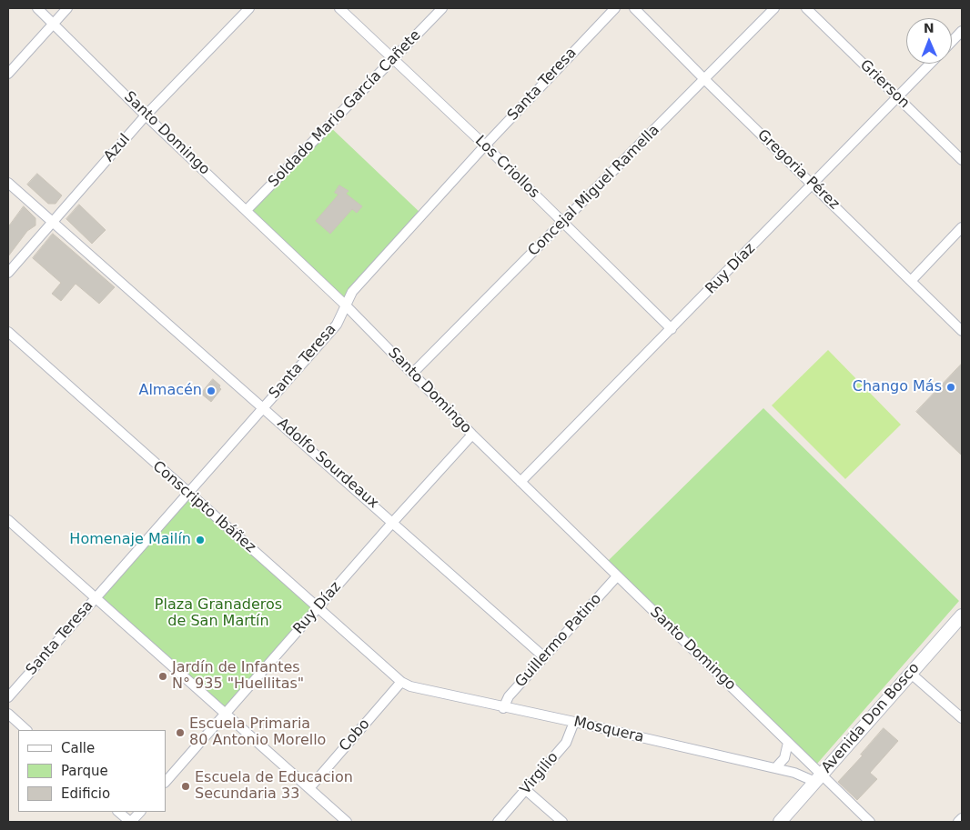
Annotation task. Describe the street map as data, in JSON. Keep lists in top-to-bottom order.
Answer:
{
  "streets": {
    "main road": ["Avenida Don Bosco"],
    "street": [
      "Santa Teresa",
      "Grierson",
      "Soldado Mario García Cañete",
      "Santo Domingo",
      "Azul",
      "Los Criollos",
      "Gregoria Pérez",
      "Concejal Miguel Ramella",
      "Ruy Díaz",
      "Adolfo Sourdeaux",
      "Conscripto Ibáñez",
      "Guillermo Patino",
      "Mosquera",
      "Cobo",
      "Virgilio"
    ]
  },
  "crossings": [
    ["Santa Teresa", "Santo Domingo"],
    ["Santa Teresa", "Los Criollos"],
    ["Santa Teresa", "Adolfo Sourdeaux"],
    ["Santa Teresa", "Conscripto Ibáñez"],
    ["Grierson", "Ruy Díaz"],
    ["Soldado Mario García Cañete", "Santo Domingo"],
    ["Soldado Mario García Cañete", "Los Criollos"],
    ["Santo Domingo", "Azul"],
    ["Santo Domingo", "Concejal Miguel Ramella"],
    ["Santo Domingo", "Ruy Díaz"],
    ["Santo Domingo", "Guillermo Patino"],
    ["Santo Domingo", "Avenida Don Bosco"],
    ["Santo Domingo", "Mosquera"],
    ["Azul", "Adolfo Sourdeaux"],
    ["Los Criollos", "Concejal Miguel Ramella"],
    ["Los Criollos", "Ruy Díaz"],
    ["Gregoria Pérez", "Concejal Miguel Ramella"],
    ["Gregoria Pérez", "Ruy Díaz"],
    ["Ruy Díaz", "Adolfo Sourdeaux"],
    ["Ruy Díaz", "Conscripto Ibáñez"],
    ["Adolfo Sourdeaux", "Guillermo Patino"],
    ["Conscripto Ibáñez", "Mosquera"],
    ["Conscripto Ibáñez", "Cobo"],
    ["Guillermo Patino", "Mosquera"],
    ["Avenida Don Bosco", "Mosquera"],
    ["Mosquera", "Cobo"],
    ["Mosquera", "Virgilio"]
  ],
  "parks": ["Plaza Granaderos de San Martín"],
  "places": [
    "Chango Más",
    "Almacén",
    "Homenaje Mailín",
    "Jardín de Infantes N° 935 \"Huellitas\"",
    "Escuela Primaria 80 Antonio Morello",
    "Escuela de Educacion Secundaria 33"
  ],
  "legend": ["Calle", "Parque", "Edificio"],
  "north": "top"
}
